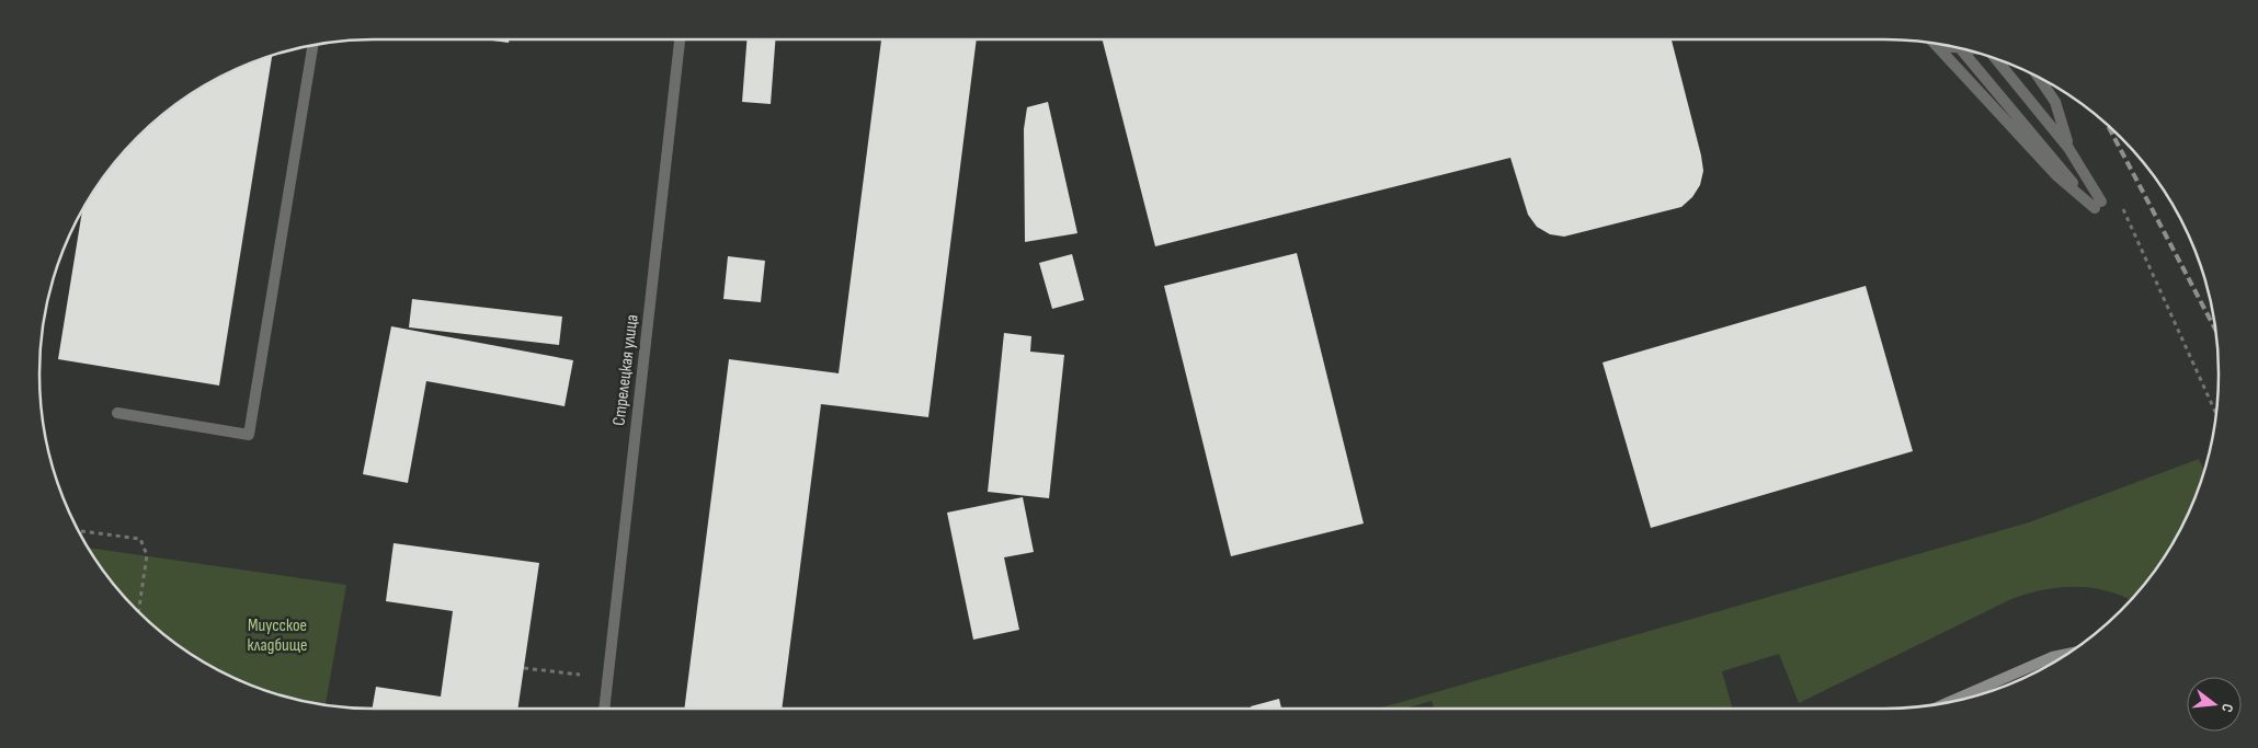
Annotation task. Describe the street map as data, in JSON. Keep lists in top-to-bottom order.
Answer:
{
  "streets": {
    "street": ["Стрелецкая улица"]
  },
  "parks": ["Миусское кладбище"],
  "north": "right"
}
